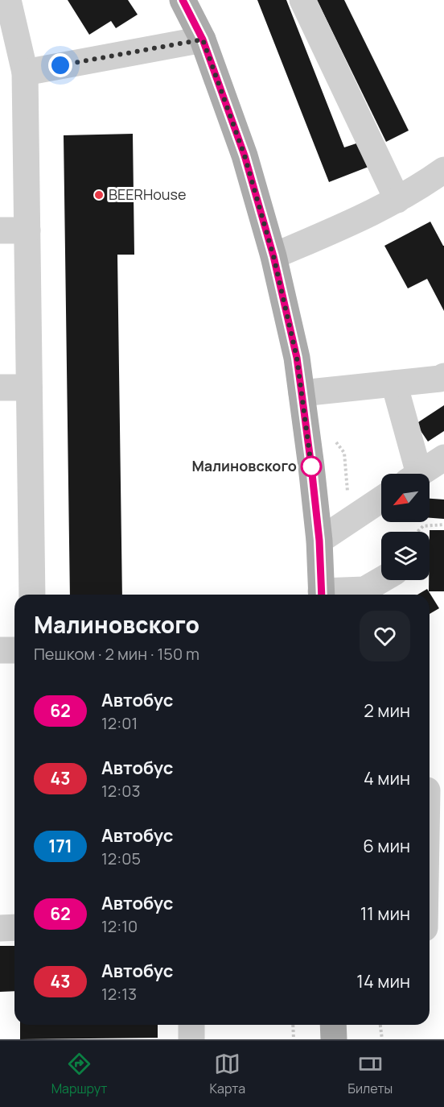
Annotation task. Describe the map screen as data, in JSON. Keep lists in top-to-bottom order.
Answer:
{
  "places": ["BEERHouse", "Малиновского"],
  "lines": ["bus line 62"],
  "north": "bottom left",
  "page": {
    "heading": ["Малиновского", "Пешком · 2 мин · 150 m"],
    "list": [
      {
        "mark": "62",
        "name": "Автобус",
        "note": "12:01",
        "value": "2 мин"
      },
      {
        "mark": "43",
        "name": "Автобус",
        "note": "12:03",
        "value": "4 мин"
      },
      {
        "mark": "171",
        "name": "Автобус",
        "note": "12:05",
        "value": "6 мин"
      },
      {
        "mark": "62",
        "name": "Автобус",
        "note": "12:10",
        "value": "11 мин"
      },
      {
        "mark": "43",
        "name": "Автобус",
        "note": "12:13",
        "value": "14 мин"
      }
    ],
    "tabs": ["Маршрут", "Карта", "Билеты"]
  }
}
